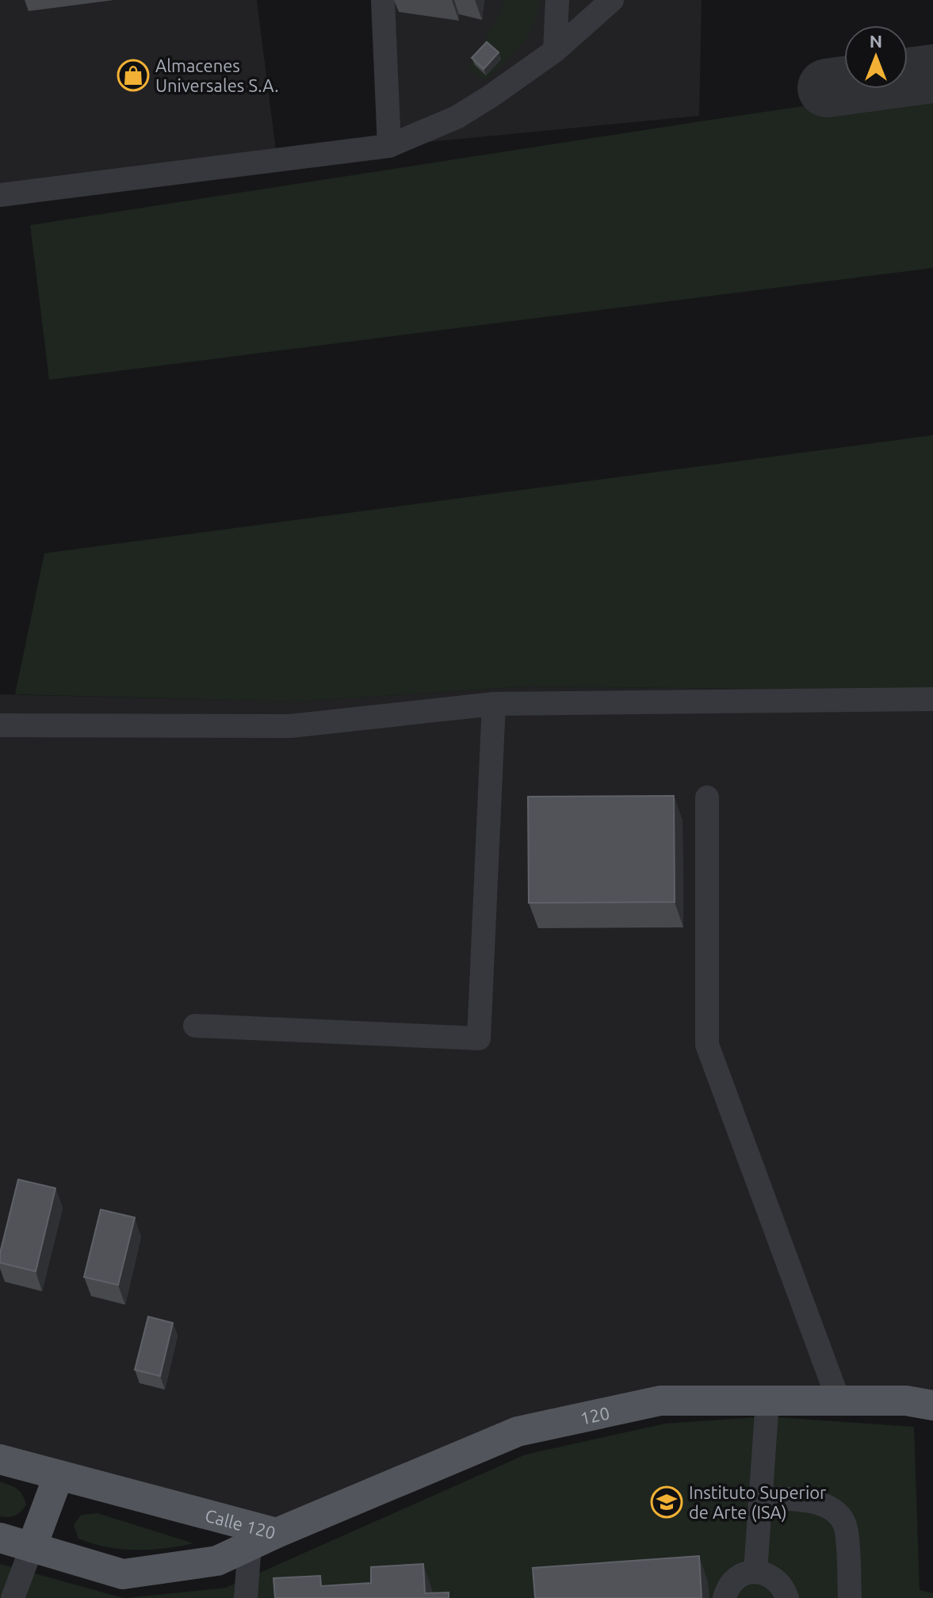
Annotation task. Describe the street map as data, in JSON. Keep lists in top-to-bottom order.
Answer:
{
  "streets": {
    "main road": ["120", "Calle 120"]
  },
  "crossings": [
    ["120", "Calle 120"]
  ],
  "places": {
    "shop": ["Almacenes Universales S.A."],
    "school or university": ["Instituto Superior de Arte (ISA)"]
  },
  "north": "top"
}
